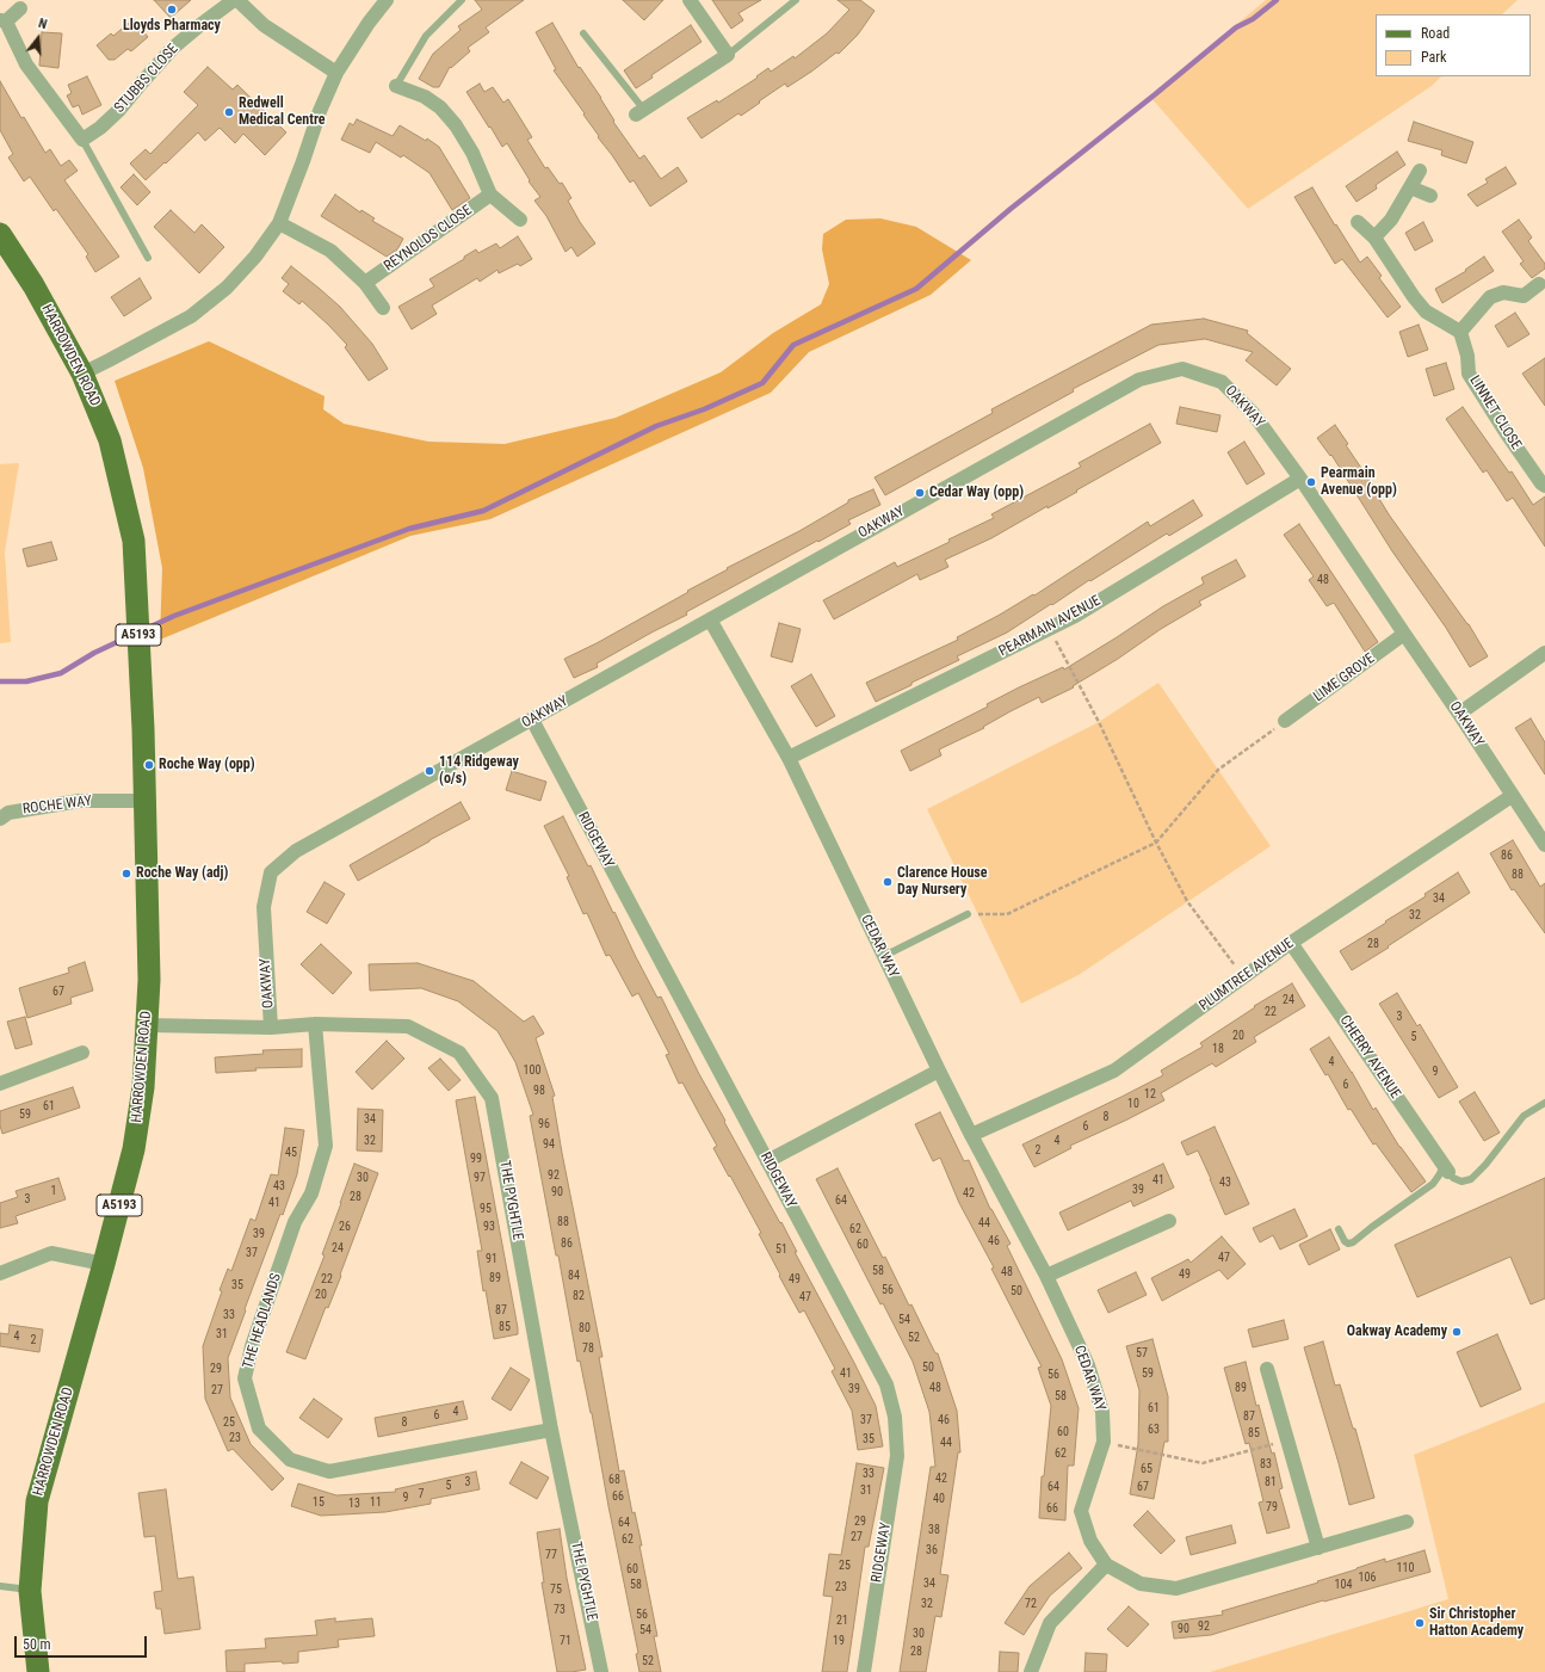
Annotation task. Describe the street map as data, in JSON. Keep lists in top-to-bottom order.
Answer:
{
  "streets": {
    "main road": ["HARROWDEN ROAD", "A5193"],
    "street": [
      "STUBBS CLOSE",
      "REYNOLDS CLOSE",
      "OAKWAY",
      "LINNET CLOSE",
      "PEARMAIN AVENUE",
      "LIME GROVE",
      "ROCHE WAY",
      "RIDGEWAY",
      "CEDAR WAY",
      "PLUMTREE AVENUE",
      "CHERRY AVENUE",
      "THE PYGHTLE",
      "THE HEADLANDS"
    ]
  },
  "crossings": [
    ["HARROWDEN ROAD", "ROCHE WAY"],
    ["HARROWDEN ROAD", "THE PYGHTLE"],
    ["OAKWAY", "PEARMAIN AVENUE"],
    ["OAKWAY", "LIME GROVE"],
    ["OAKWAY", "RIDGEWAY"],
    ["OAKWAY", "CEDAR WAY"],
    ["OAKWAY", "PLUMTREE AVENUE"],
    ["OAKWAY", "THE PYGHTLE"],
    ["PEARMAIN AVENUE", "CEDAR WAY"],
    ["CEDAR WAY", "PLUMTREE AVENUE"],
    ["PLUMTREE AVENUE", "CHERRY AVENUE"],
    ["THE PYGHTLE", "THE HEADLANDS"]
  ],
  "places": [
    "Lloyds Pharmacy",
    "Redwell Medical Centre",
    "Pearmain Avenue (opp)",
    "Cedar Way (opp)",
    "Roche Way (opp)",
    "114 Ridgeway (o/s)",
    "Roche Way (adj)",
    "Clarence House Day Nursery",
    "Oakway Academy",
    "Sir Christopher Hatton Academy"
  ],
  "house_numbers": [
    "48",
    "86",
    "88",
    "34",
    "32",
    "28",
    "67",
    "24",
    "22",
    "3",
    "20",
    "5",
    "18",
    "4",
    "100",
    "9",
    "6",
    "98",
    "12",
    "10",
    "61",
    "59",
    "8",
    "34",
    "96",
    "6",
    "32",
    "4",
    "94",
    "2",
    "45",
    "99",
    "92",
    "30",
    "97",
    "41",
    "43",
    "43",
    "39",
    "1",
    "90",
    "42",
    "28",
    "3",
    "64",
    "41",
    "95",
    "88",
    "44",
    "26",
    "93",
    "62",
    "39",
    "46",
    "86",
    "60",
    "24",
    "51",
    "37",
    "47",
    "91",
    "58",
    "48",
    "49",
    "84",
    "89",
    "22",
    "49",
    "35",
    "56",
    "50",
    "20",
    "82",
    "47",
    "87",
    "33",
    "54",
    "85",
    "80",
    "31",
    "4",
    "52",
    "2",
    "78",
    "57",
    "50",
    "29",
    "41",
    "59",
    "56",
    "48",
    "89",
    "39",
    "27",
    "58",
    "61",
    "4",
    "6",
    "87",
    "37",
    "46",
    "25",
    "8",
    "63",
    "60",
    "85",
    "23",
    "35",
    "44",
    "62",
    "83",
    "65",
    "33",
    "42",
    "68",
    "3",
    "81",
    "5",
    "64",
    "67",
    "31",
    "7",
    "66",
    "9",
    "40",
    "15",
    "11",
    "13",
    "79",
    "66",
    "29",
    "64",
    "38",
    "27",
    "62",
    "36",
    "77",
    "25",
    "110",
    "60",
    "106",
    "34",
    "58",
    "104",
    "23",
    "75",
    "32",
    "72",
    "73",
    "56",
    "21",
    "92",
    "90",
    "54",
    "30",
    "71",
    "19",
    "28",
    "52"
  ],
  "legend": ["Road", "Park"],
  "scale_bar": "50 m",
  "north": "top"
}
